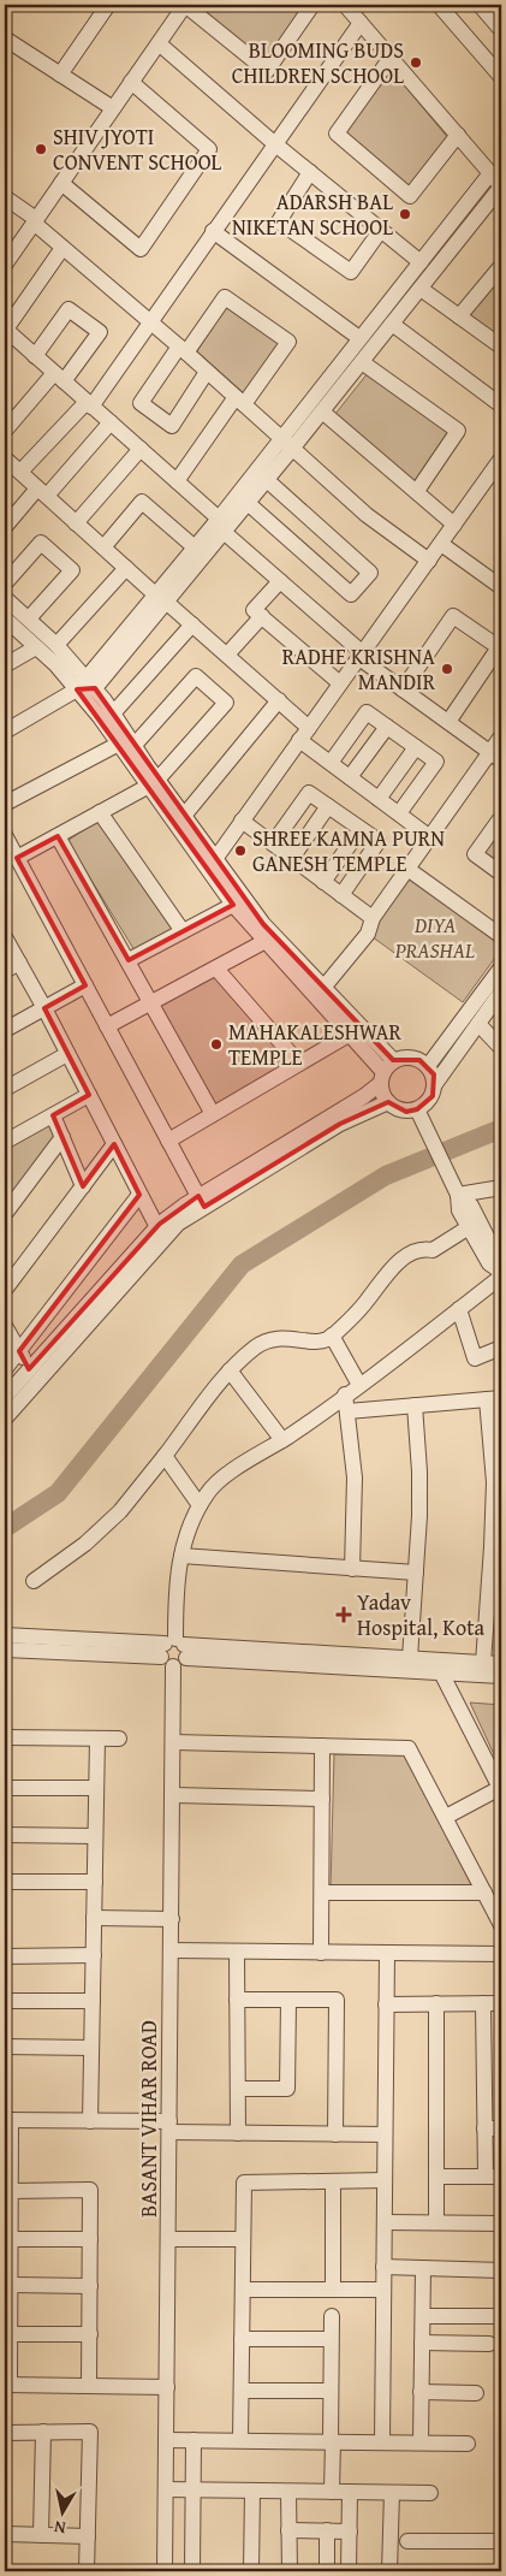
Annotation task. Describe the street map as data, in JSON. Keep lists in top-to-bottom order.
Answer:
{
  "streets": {
    "street": ["BASANT VIHAR ROAD"]
  },
  "parks": ["DIYA PRASHAL"],
  "places": {
    "other": [
      "BLOOMING BUDS CHILDREN SCHOOL",
      "SHIV JYOTI CONVENT SCHOOL",
      "ADARSH BAL NIKETAN SCHOOL",
      "RADHE KRISHNA MANDIR",
      "SHREE KAMNA PURN GANESH TEMPLE",
      "MAHAKALESHWAR TEMPLE"
    ],
    "health": ["Yadav Hospital, Kota"]
  },
  "north": "bottom"
}
